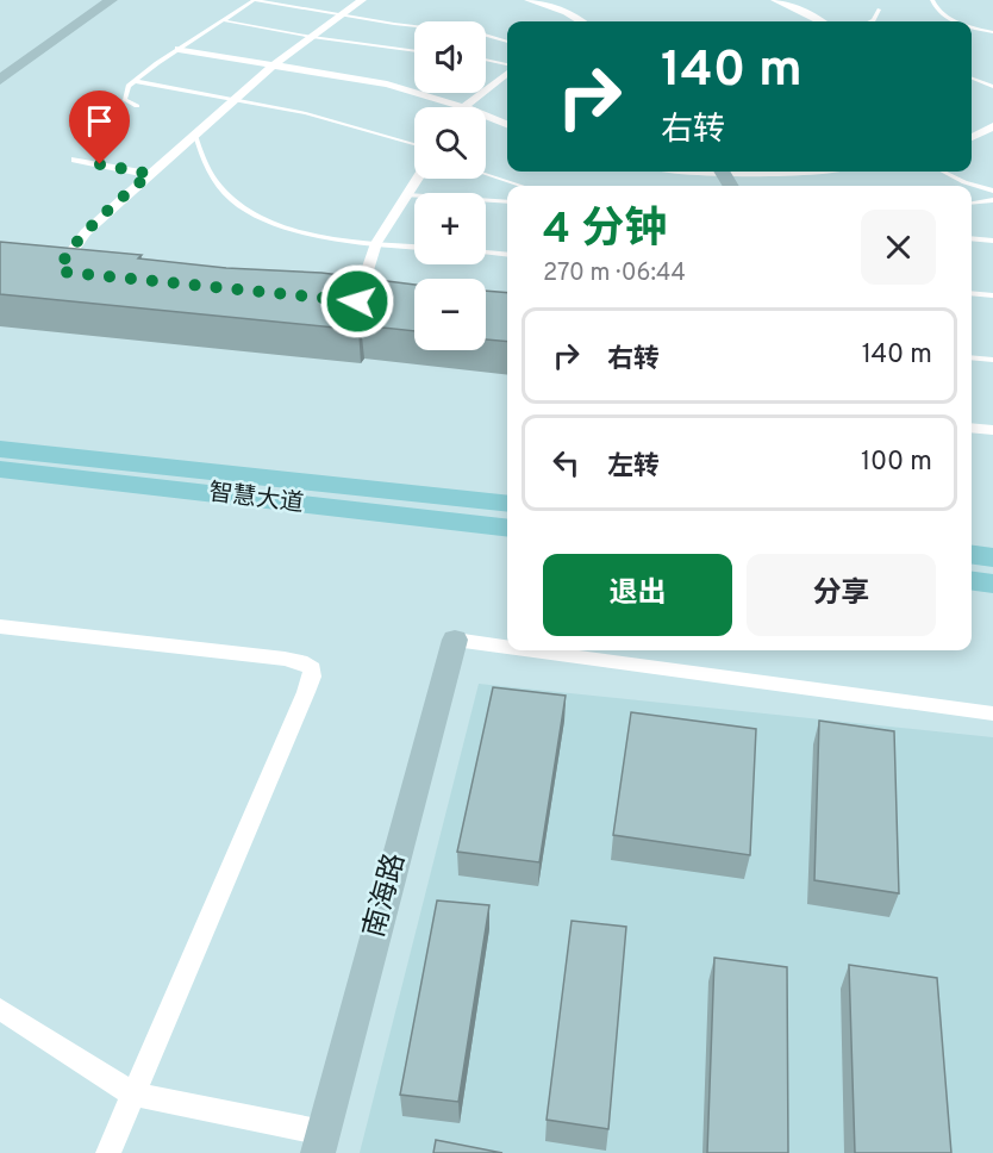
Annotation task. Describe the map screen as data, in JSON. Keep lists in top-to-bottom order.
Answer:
{
  "streets": {
    "main road": ["智慧大道"],
    "street": ["南海路"]
  },
  "page": {
    "map_buttons": ["+", "−"],
    "turn": ["140 m", "右转"],
    "heading": ["4 分钟", "270 m · 06:44"],
    "list": [
      {
        "name": "右转",
        "value": "140 m"
      },
      {
        "name": "左转",
        "value": "100 m"
      }
    ],
    "buttons": ["退出", "分享"]
  }
}
